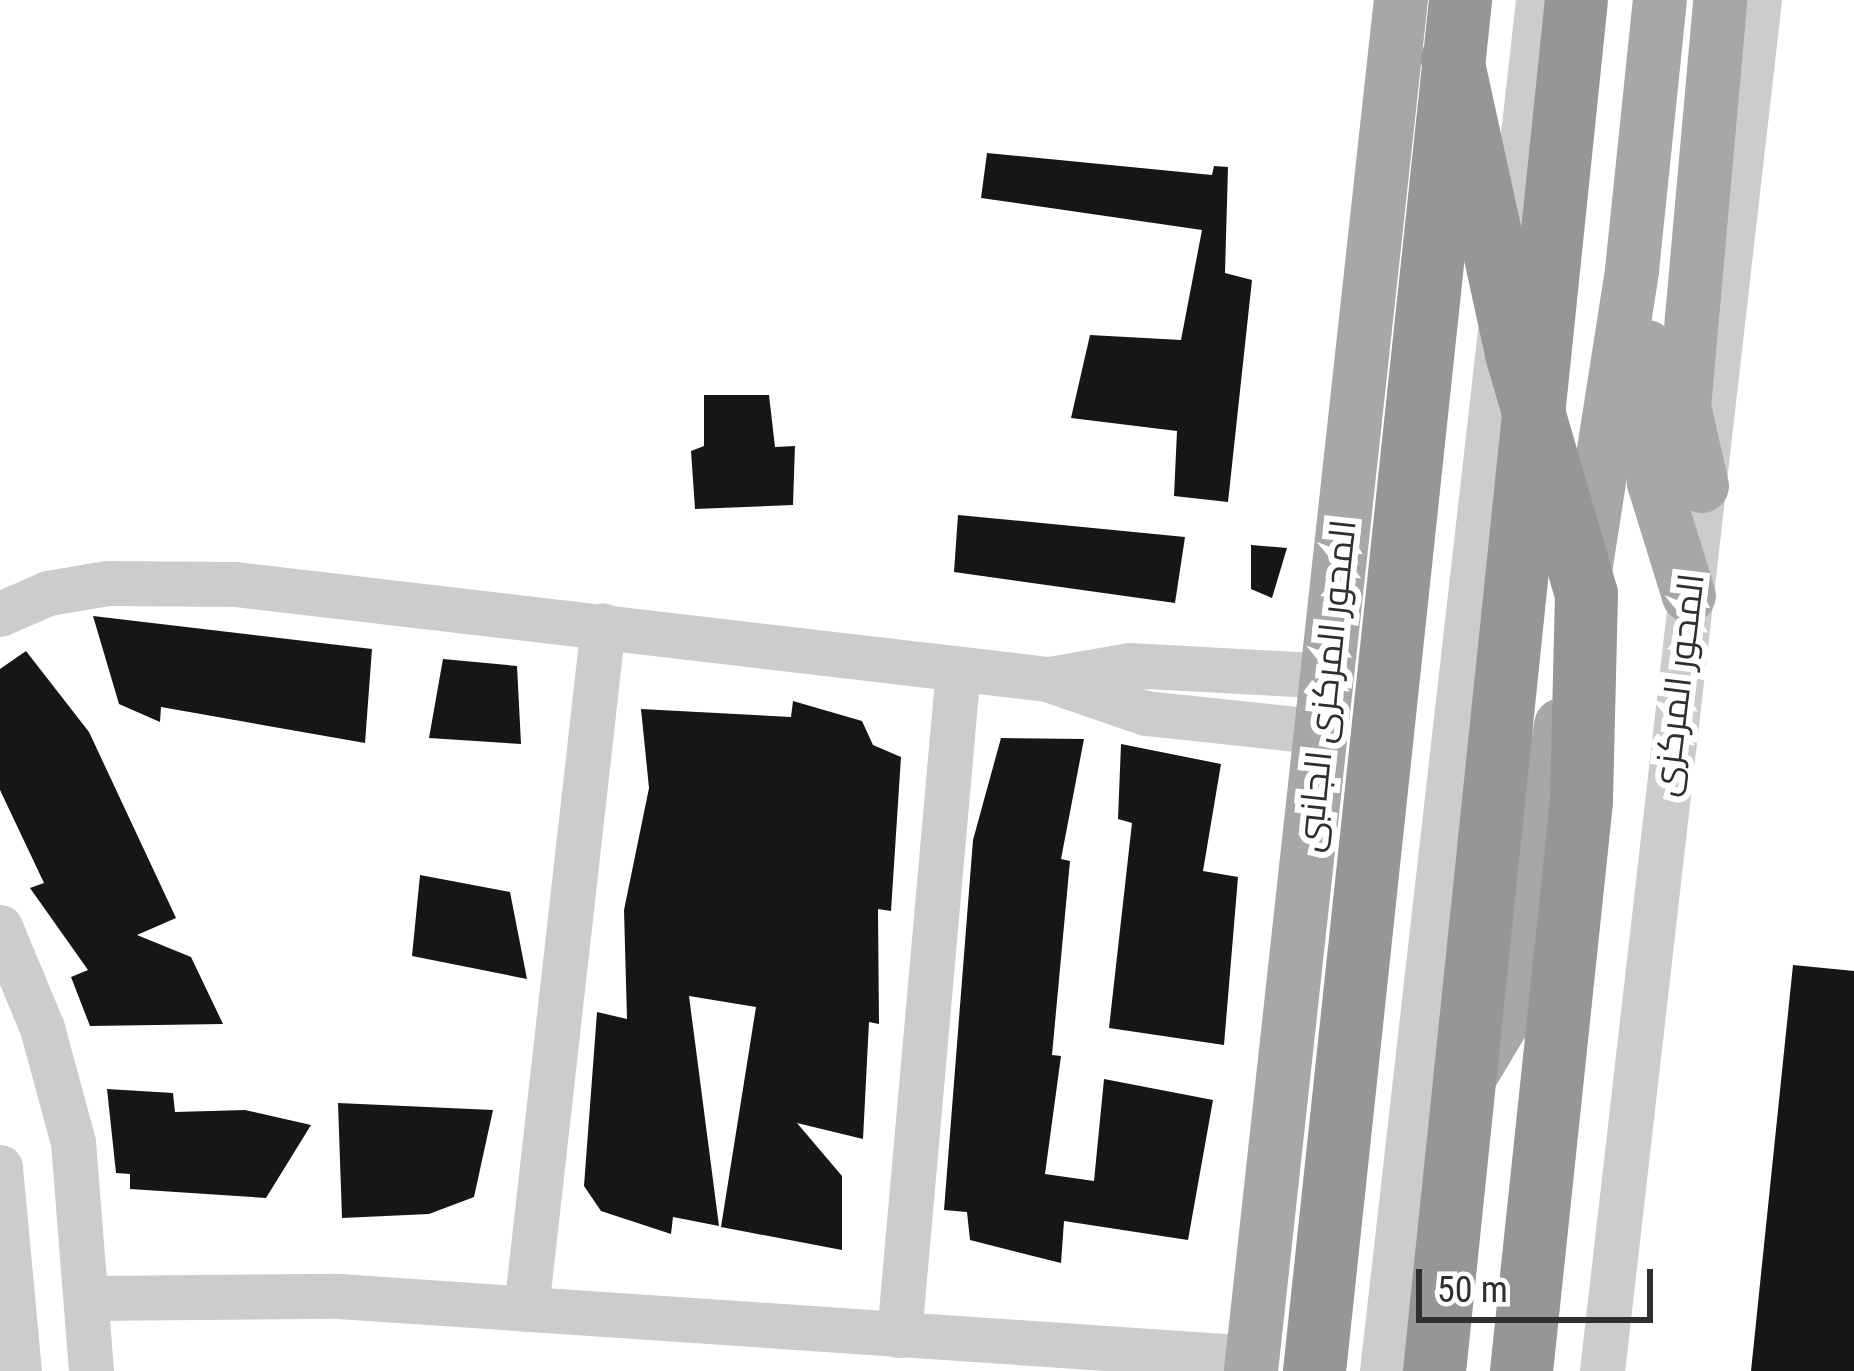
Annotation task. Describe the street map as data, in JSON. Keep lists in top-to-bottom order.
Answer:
{
  "streets": {
    "main road": ["المحور المركزى الجانبى"],
    "street": ["المحور المركزى"]
  },
  "scale_bar": "50 m"
}
